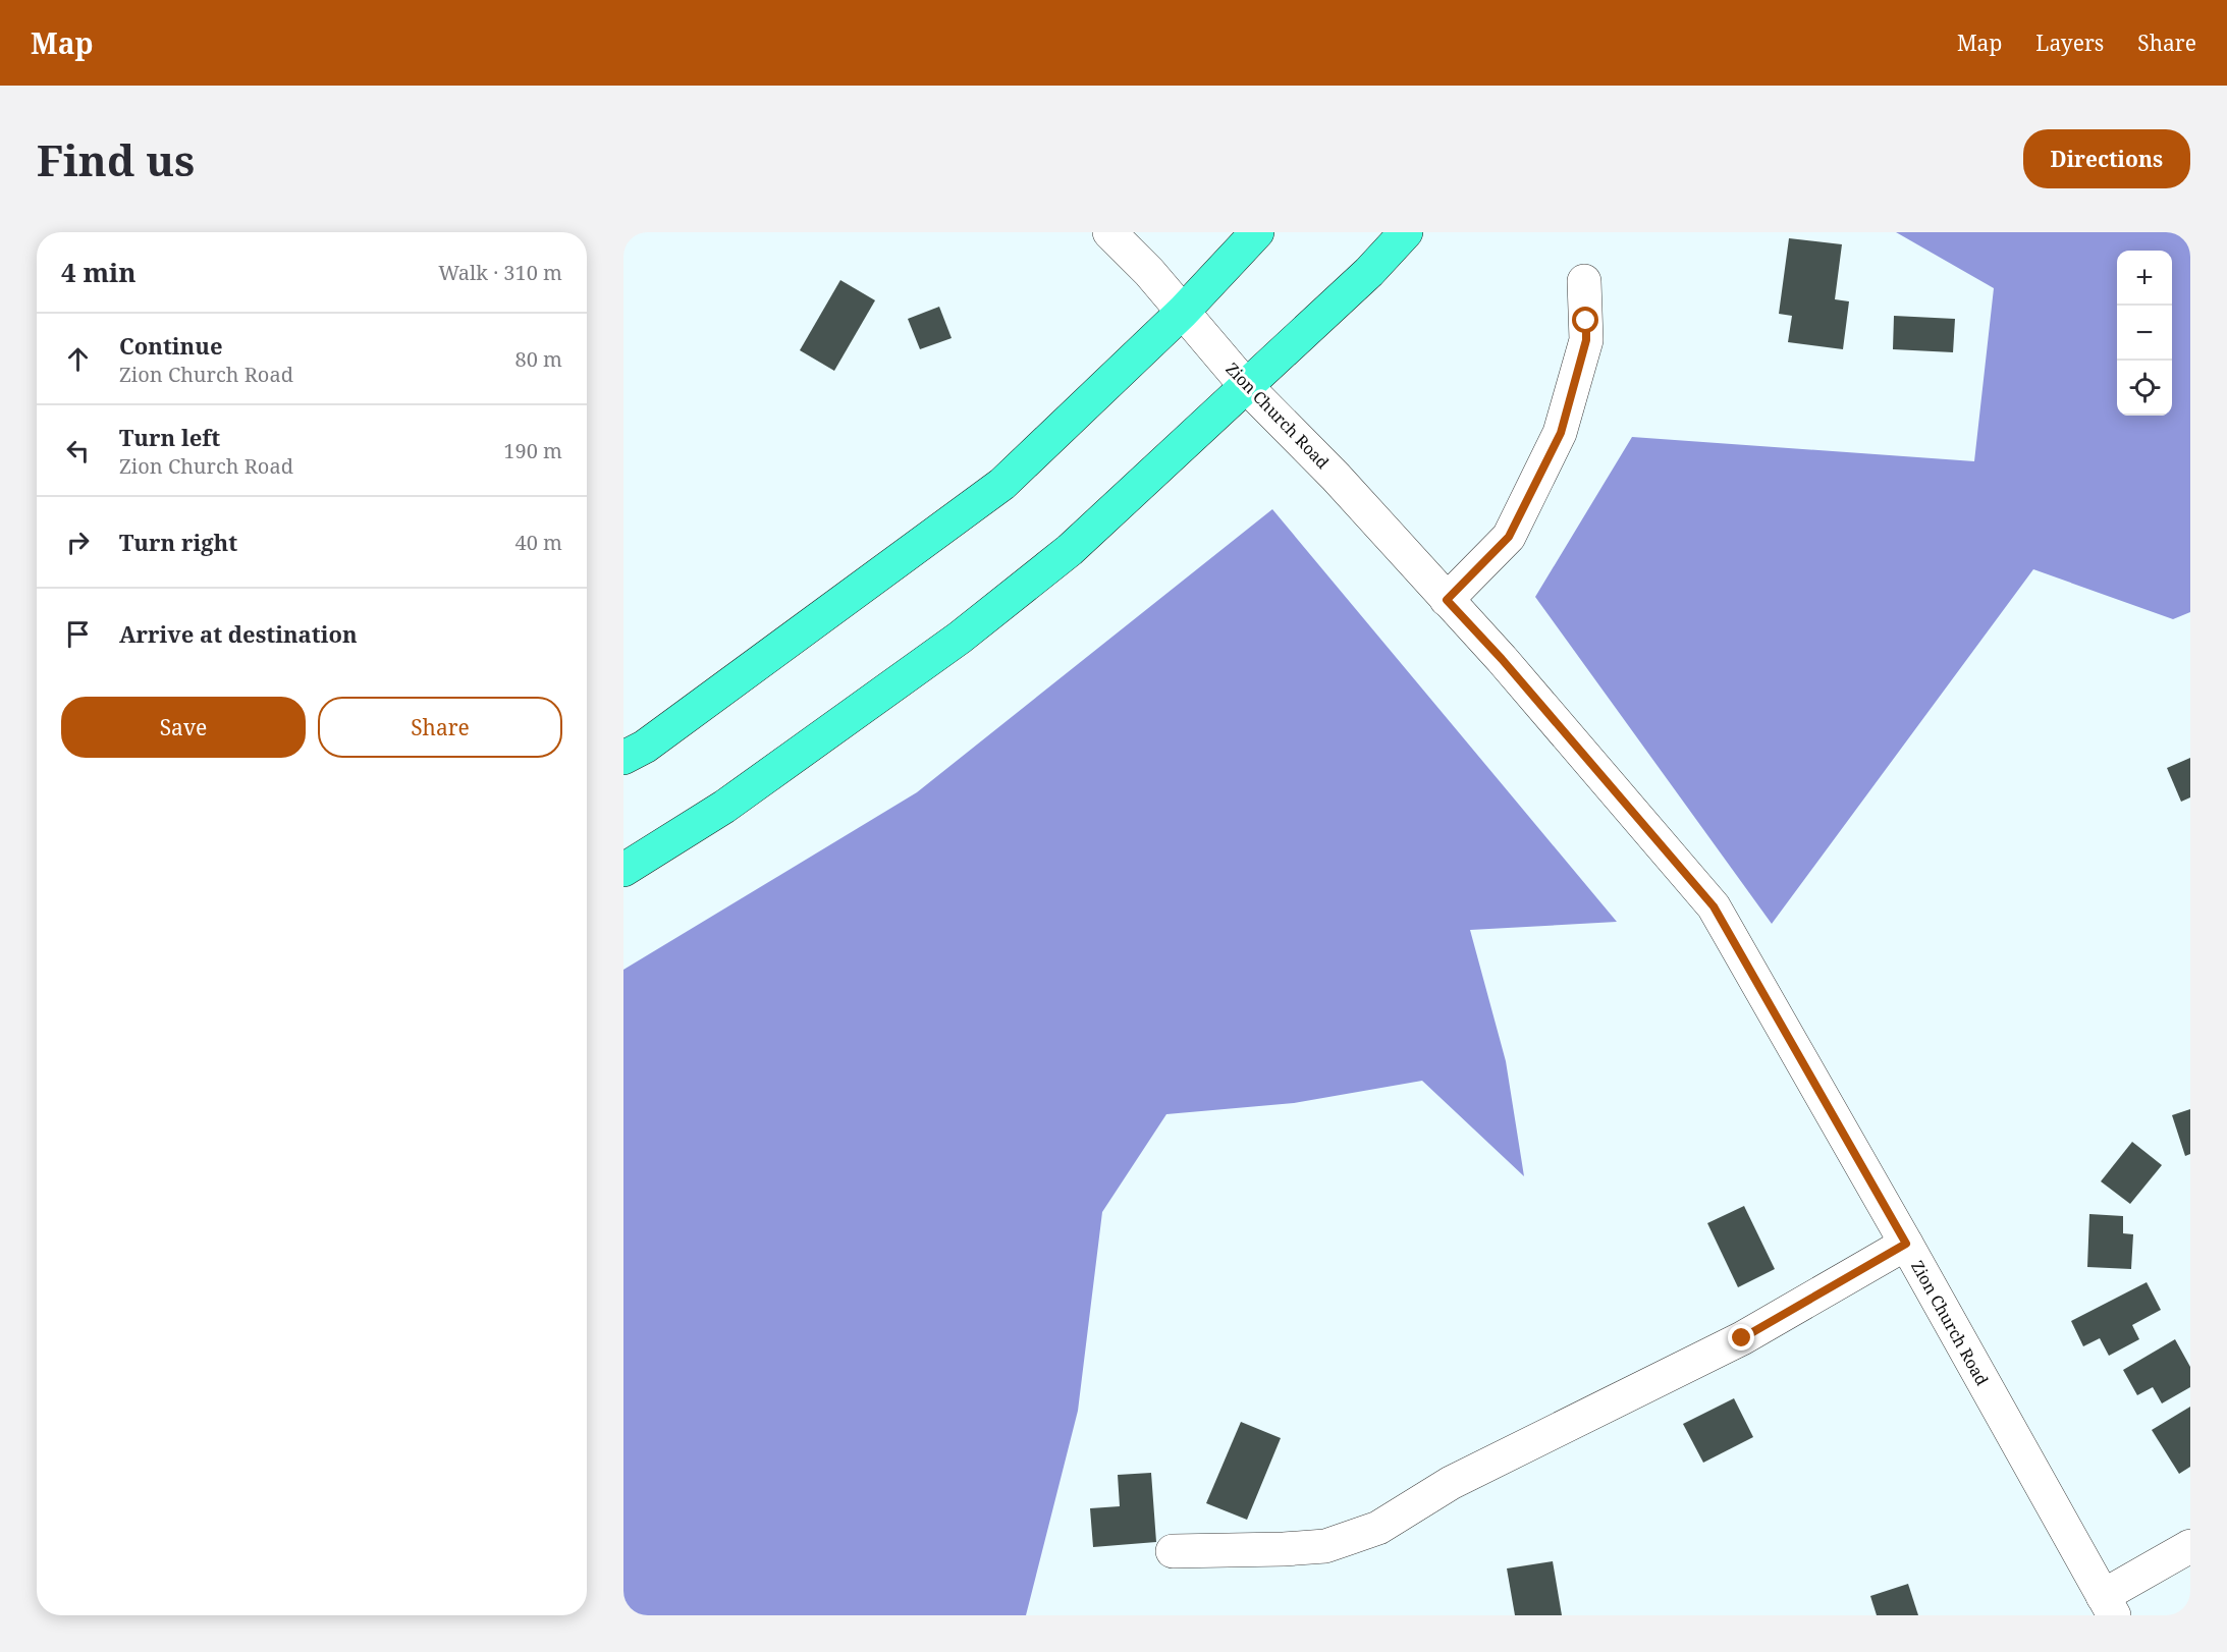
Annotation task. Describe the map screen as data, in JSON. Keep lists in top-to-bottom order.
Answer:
{
  "streets": {
    "street": ["Zion Church Road"]
  },
  "page": {
    "header": "Map",
    "nav": ["Map", "Layers", "Share"],
    "buttons": [
      "Directions",
      ["Save", "Share"]
    ],
    "title": "Find us",
    "heading": ["4 min", "Walk · 310 m"],
    "map_buttons": ["+", "−"],
    "list": [
      ["Continue", "Zion Church Road", "80 m"],
      ["Turn left", "Zion Church Road", "190 m"],
      ["Turn right", "40 m"],
      "Arrive at destination"
    ]
  }
}
